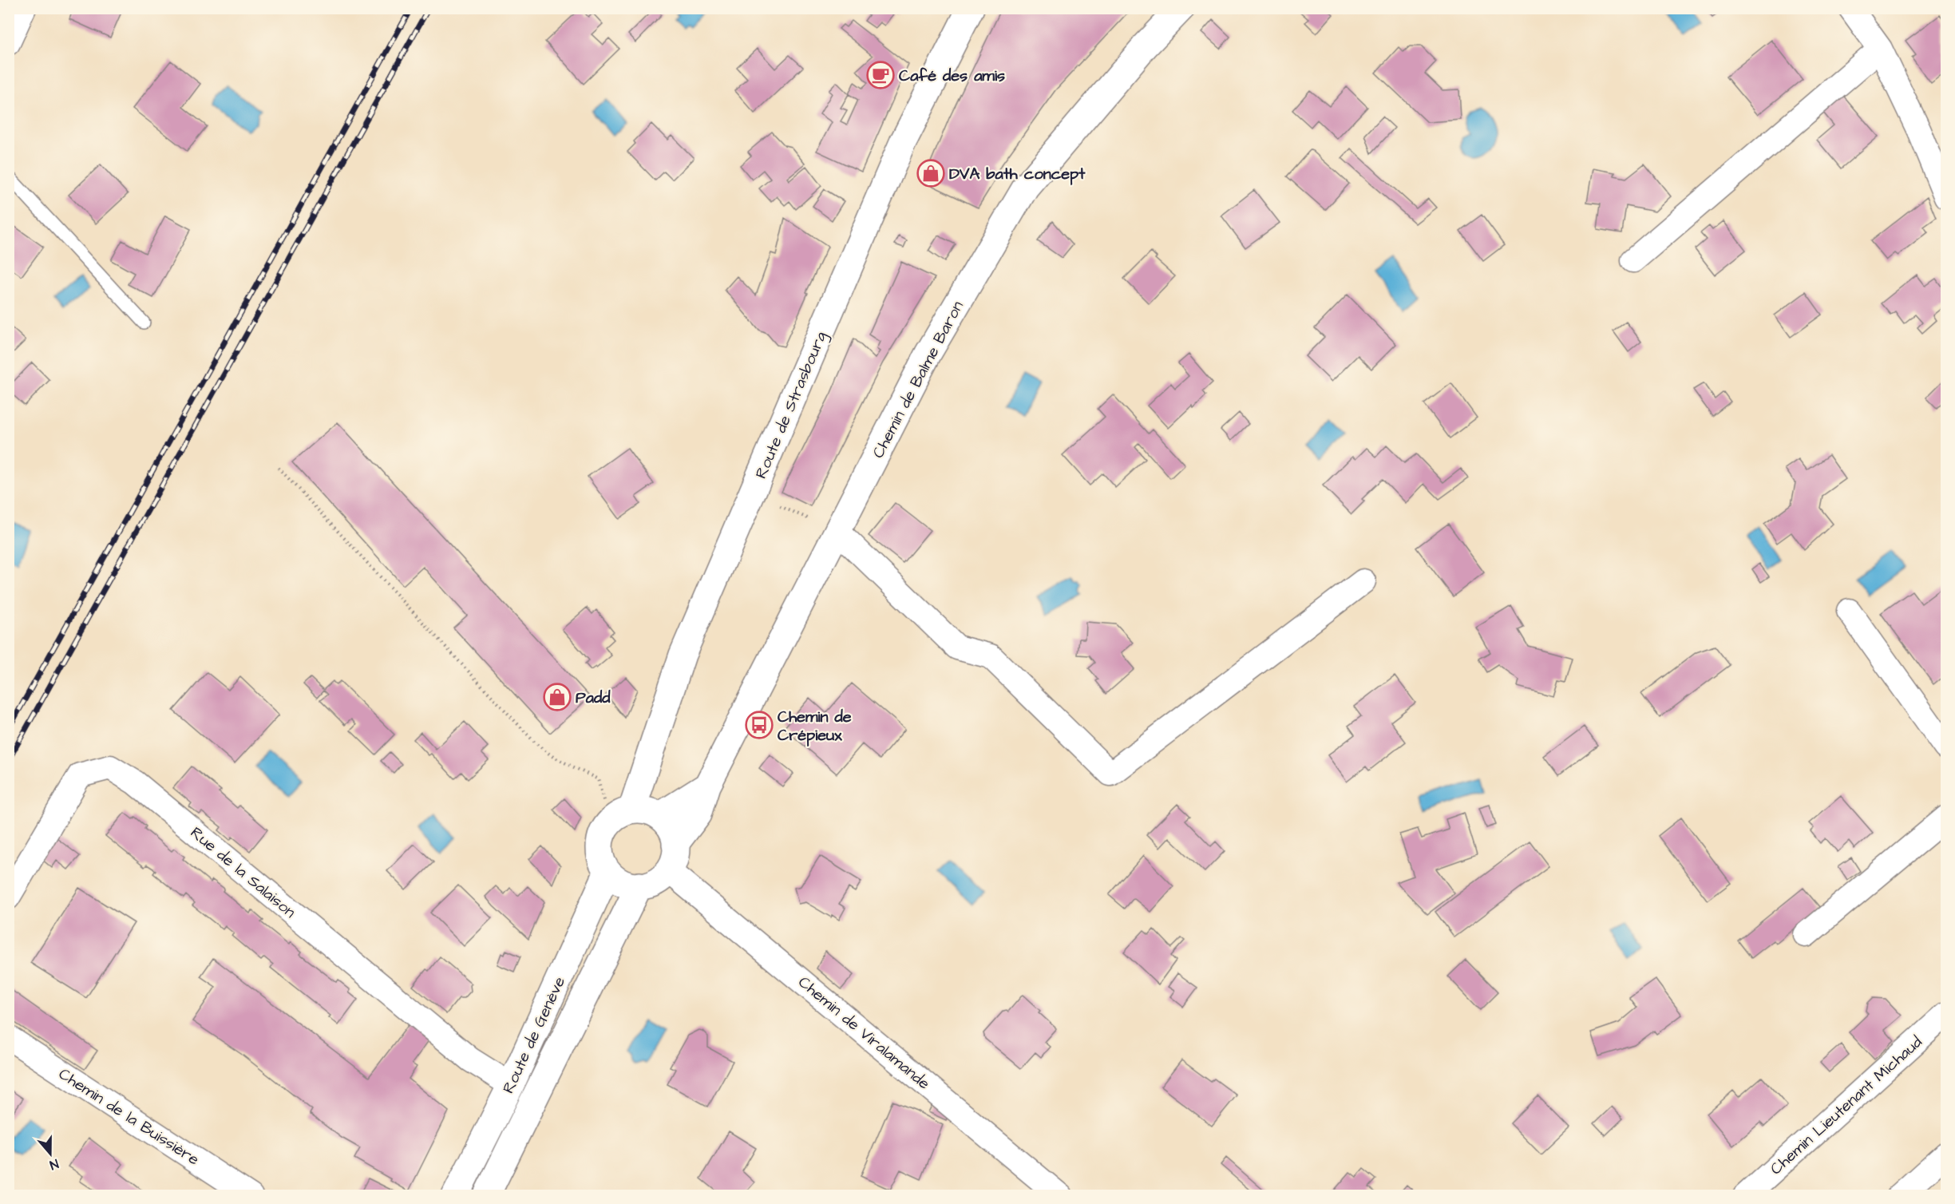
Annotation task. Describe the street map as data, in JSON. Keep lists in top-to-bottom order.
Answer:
{
  "streets": {
    "main road": ["Chemin de Balme Baron", "Route de Strasbourg", "Route de Genève"],
    "street": [
      "Rue de la Salaison",
      "Chemin de Viralamande",
      "Chemin Lieutenant Michaud",
      "Chemin de la Buissière"
    ]
  },
  "crossings": [
    ["Chemin de Balme Baron", "Route de Strasbourg"],
    ["Chemin de Balme Baron", "Chemin de Viralamande"],
    ["Chemin de Balme Baron", "Route de Genève"],
    ["Route de Strasbourg", "Chemin de Viralamande"],
    ["Route de Strasbourg", "Route de Genève"],
    ["Rue de la Salaison", "Route de Genève"],
    ["Chemin de Viralamande", "Route de Genève"]
  ],
  "places": {
    "cafe": ["Café des amis"],
    "shop": ["DVA bath concept", "Padd"],
    "bus stop": ["Chemin de Crépieux"]
  },
  "north": "bottom"
}
